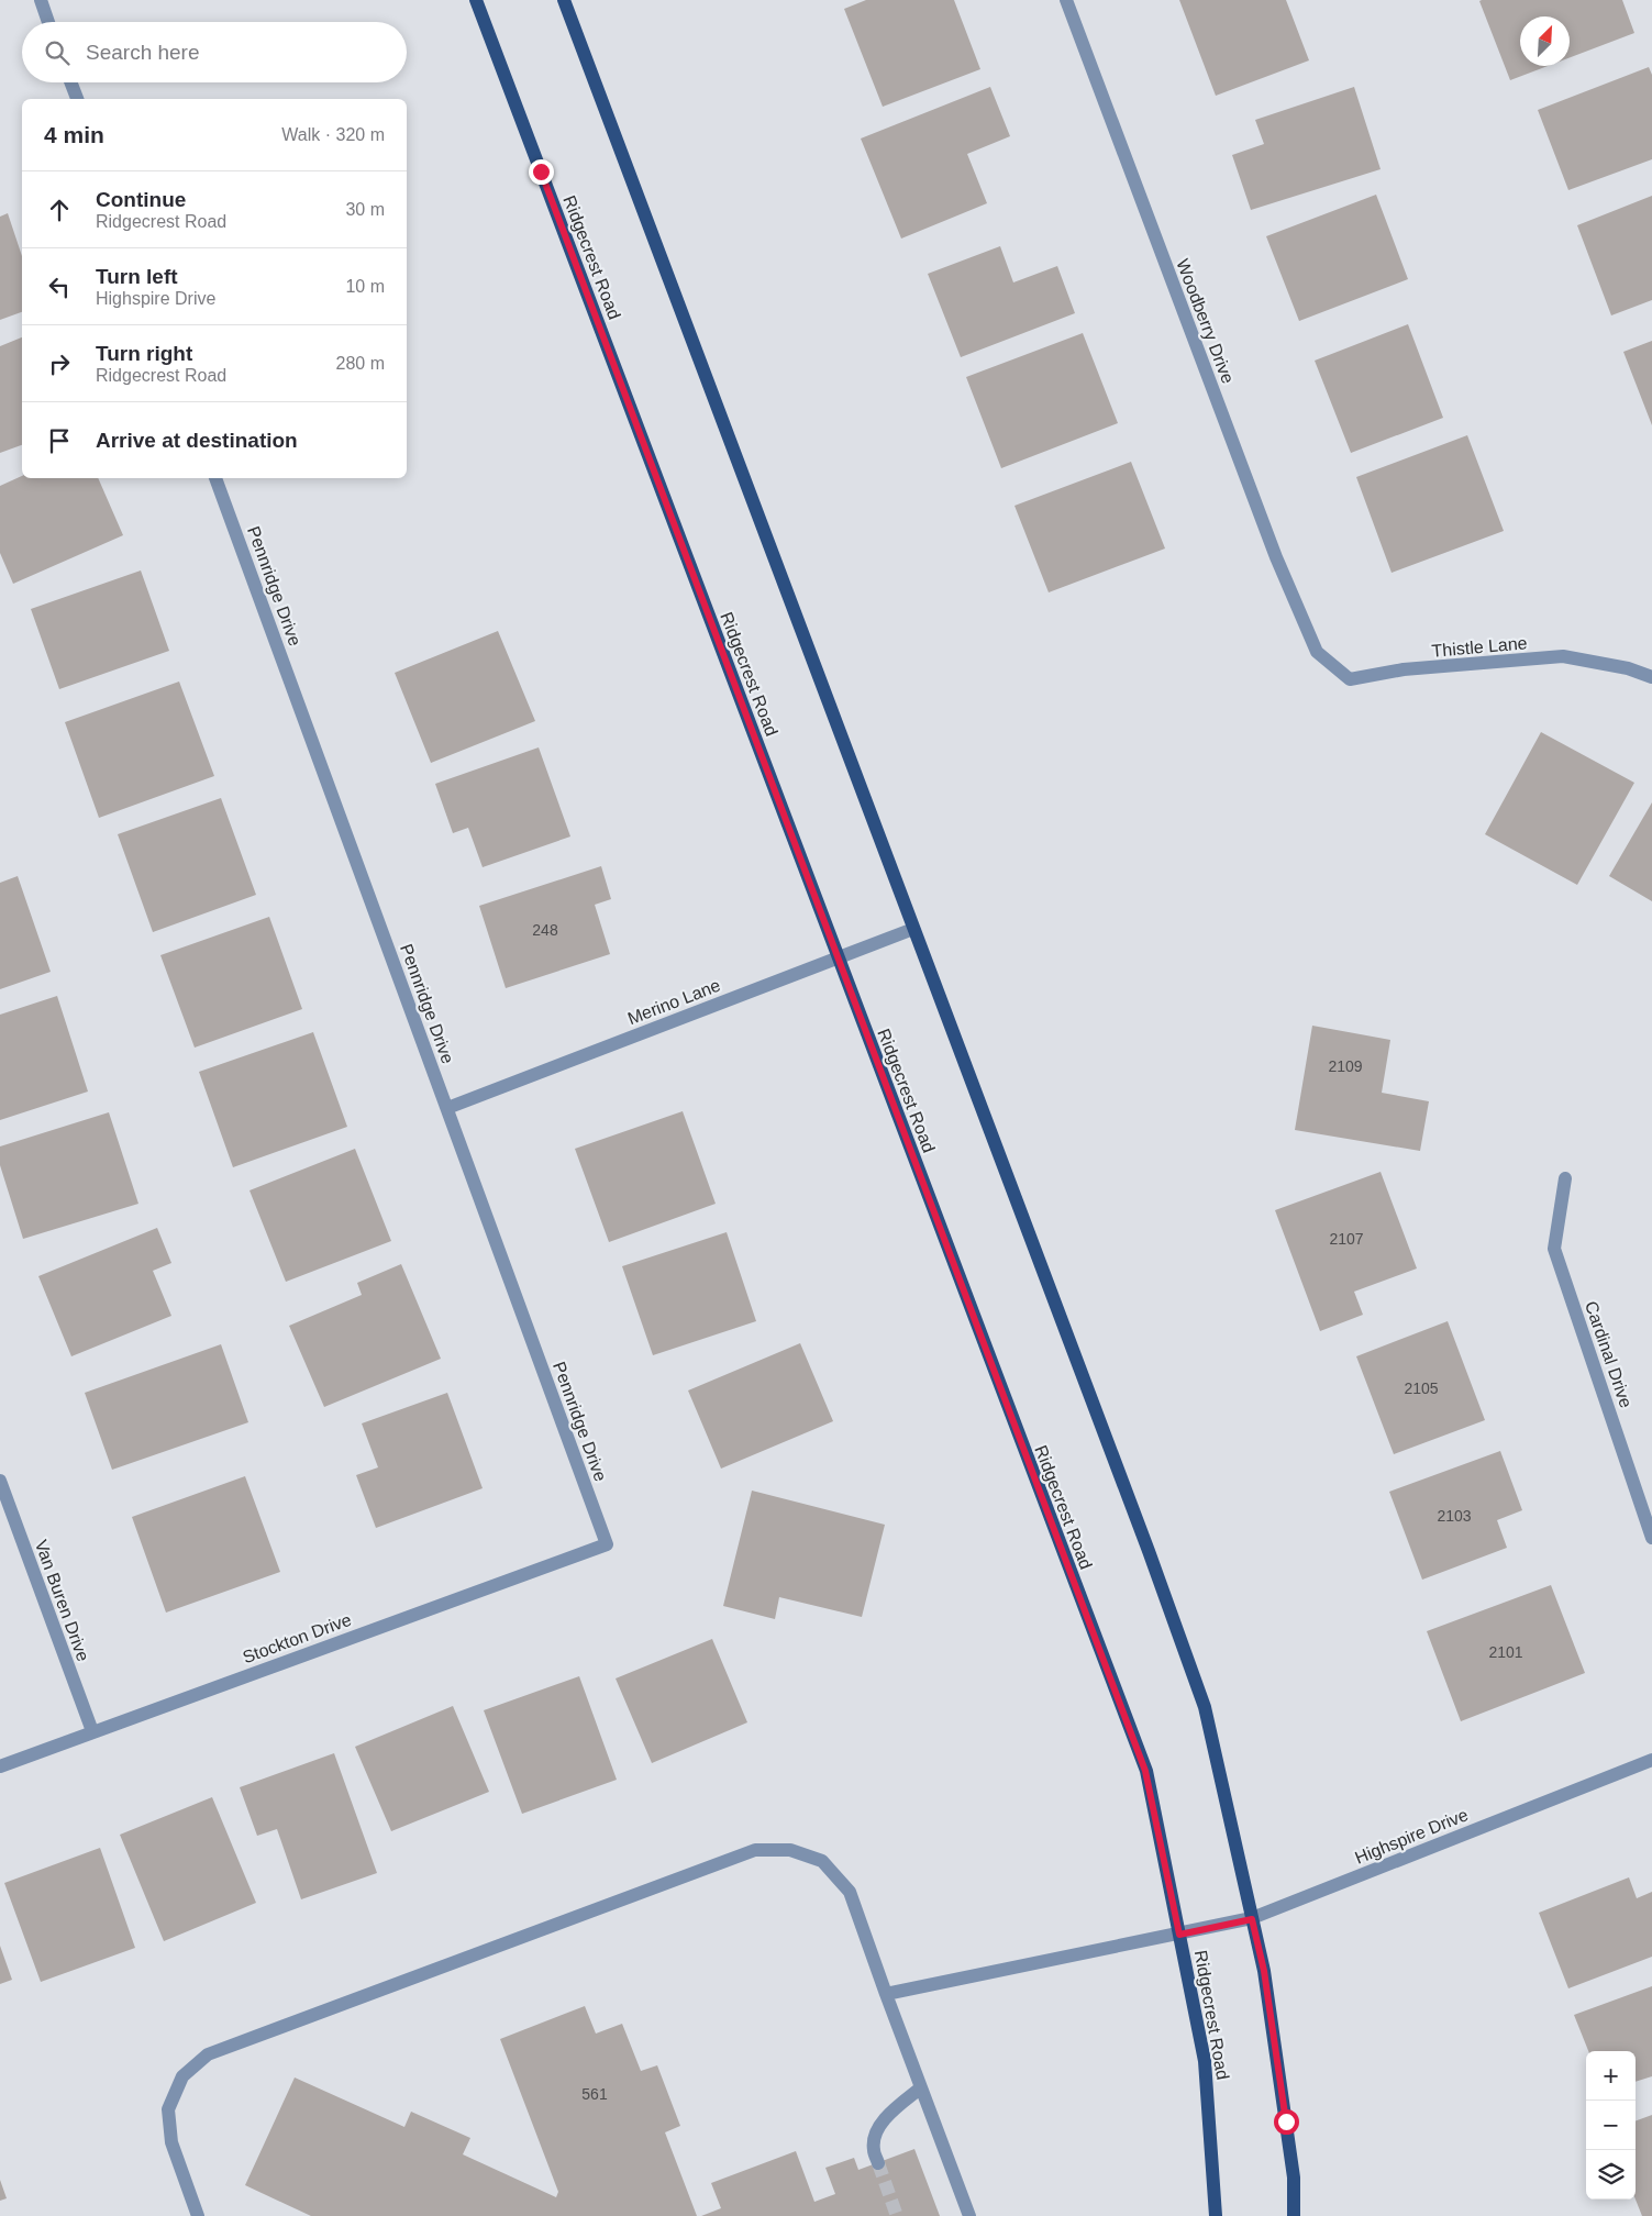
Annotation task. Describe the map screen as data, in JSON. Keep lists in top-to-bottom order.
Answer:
{
  "streets": {
    "main road": ["Ridgecrest Road"],
    "street": [
      "Woodberry Drive",
      "Pennridge Drive",
      "Thistle Lane",
      "Merino Lane",
      "Cardinal Drive",
      "Van Buren Drive",
      "Stockton Drive",
      "Highspire Drive"
    ]
  },
  "crossings": [
    ["Ridgecrest Road", "Merino Lane"],
    ["Ridgecrest Road", "Highspire Drive"],
    ["Woodberry Drive", "Thistle Lane"],
    ["Pennridge Drive", "Merino Lane"],
    ["Pennridge Drive", "Stockton Drive"],
    ["Van Buren Drive", "Stockton Drive"]
  ],
  "house_numbers": [
    "248",
    "2109",
    "2107",
    "2105",
    "2103",
    "2101",
    "561"
  ],
  "north": "top right",
  "page": {
    "search": "Search here",
    "heading": ["4 min", "Walk · 320 m"],
    "list": [
      ["Continue", "Ridgecrest Road", "30 m"],
      ["Turn left", "Highspire Drive", "10 m"],
      ["Turn right", "Ridgecrest Road", "280 m"],
      "Arrive at destination"
    ],
    "map_buttons": ["+", "−"]
  }
}
